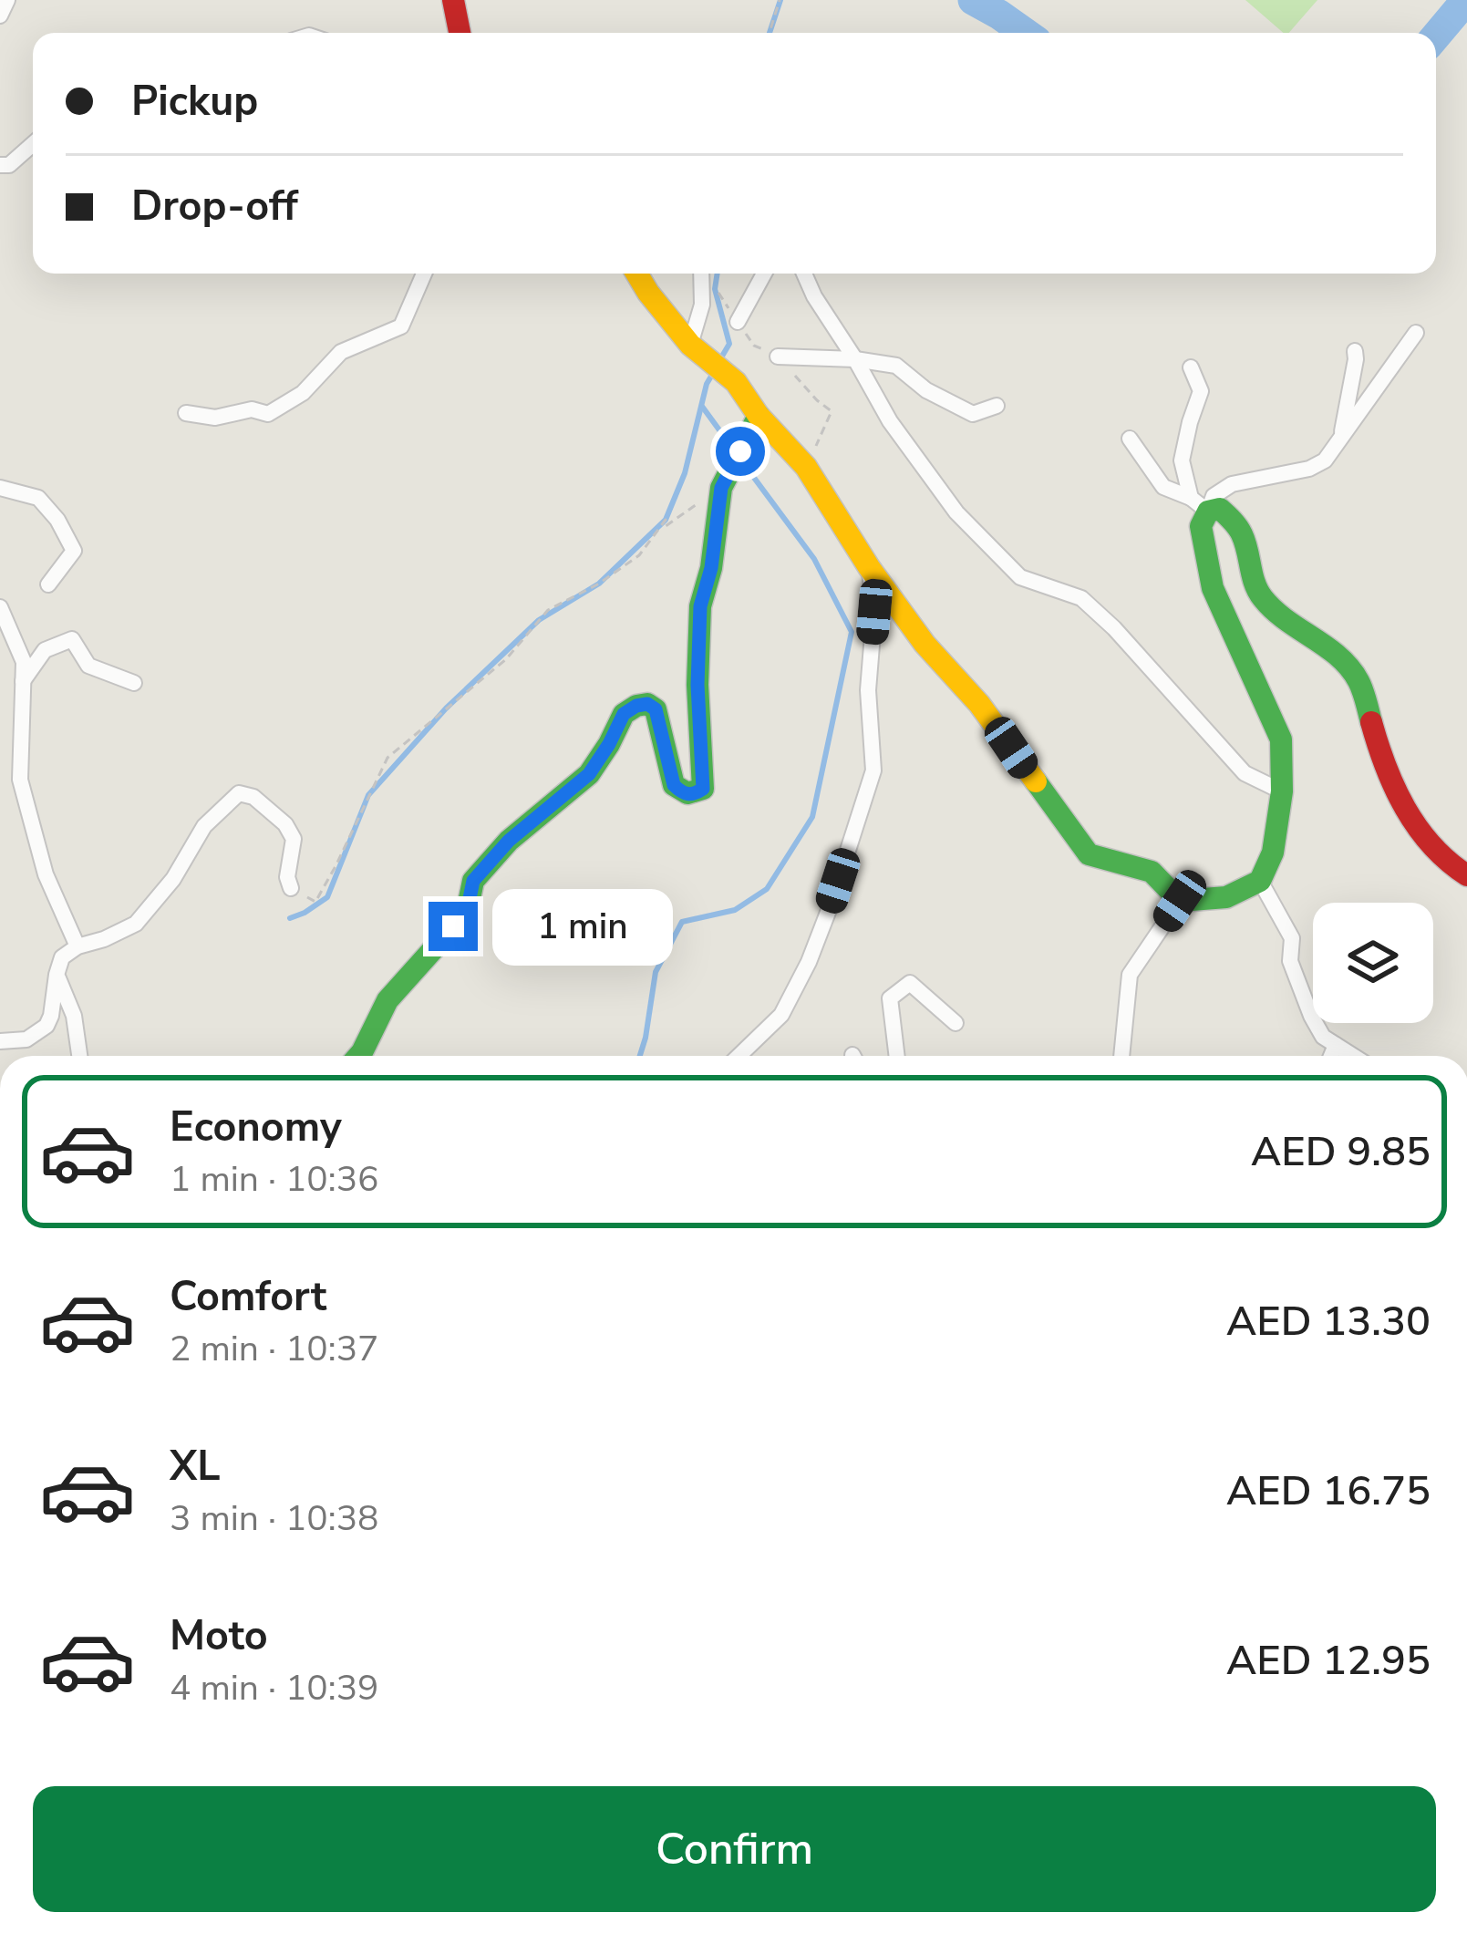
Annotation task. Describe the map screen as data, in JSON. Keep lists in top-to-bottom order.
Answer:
{
  "page": {
    "banner": ["Pickup", "Drop-off"],
    "bubble": "1 min",
    "list": [
      {
        "name": "Economy",
        "note": "1 min · 10:36",
        "value": "AED 9.85"
      },
      {
        "name": "Comfort",
        "note": "2 min · 10:37",
        "value": "AED 13.30"
      },
      {
        "name": "XL",
        "note": "3 min · 10:38",
        "value": "AED 16.75"
      },
      {
        "name": "Moto",
        "note": "4 min · 10:39",
        "value": "AED 12.95"
      }
    ],
    "buttons": "Confirm"
  }
}
